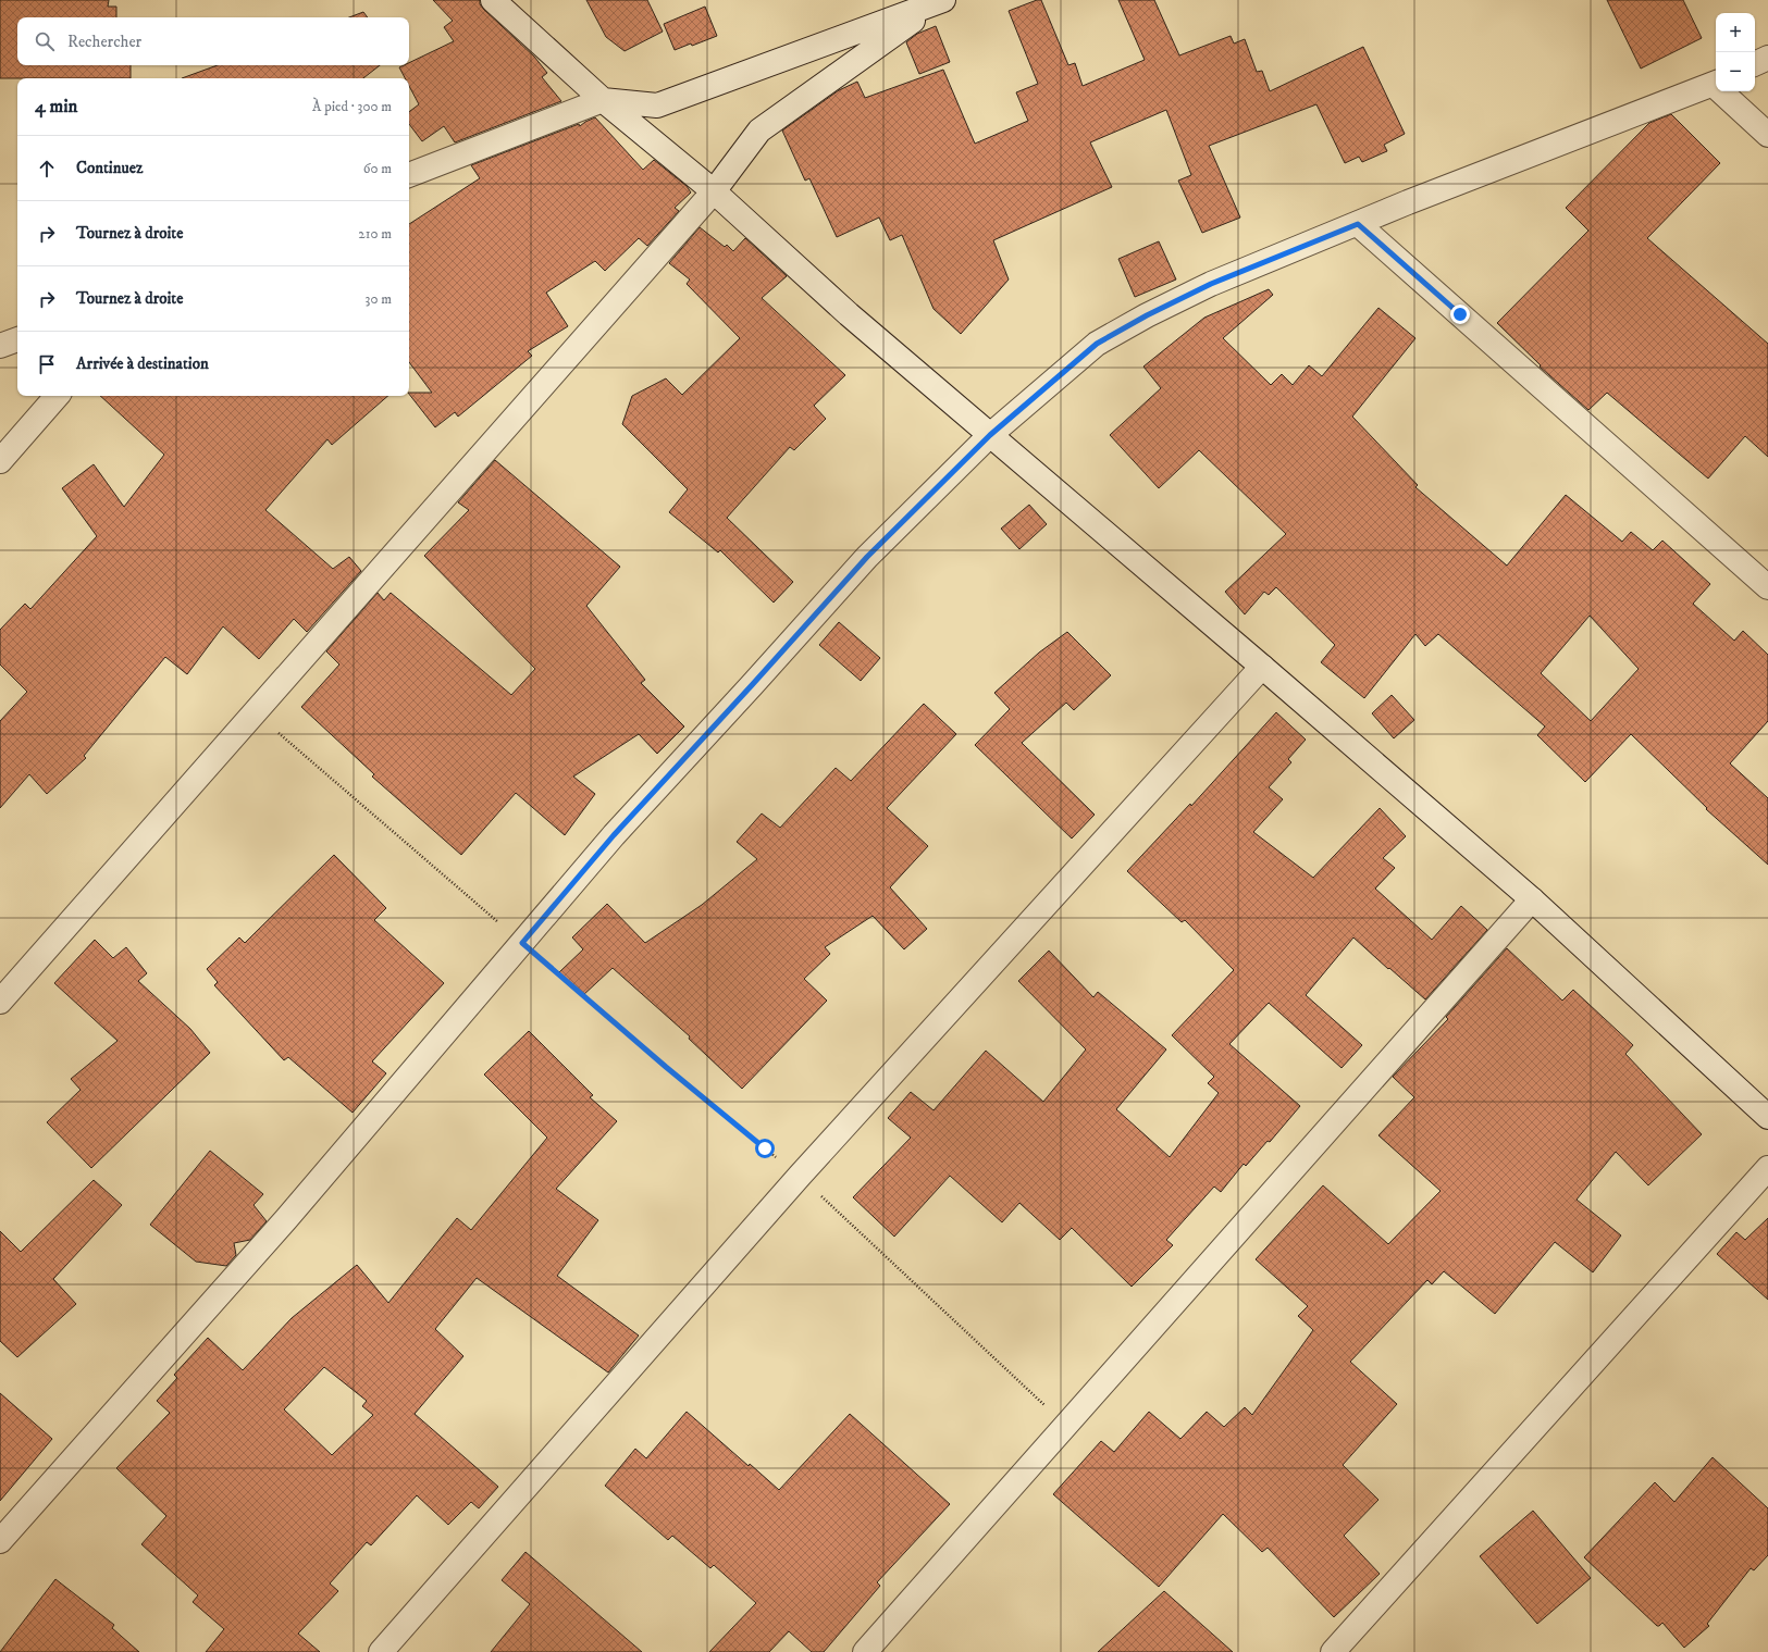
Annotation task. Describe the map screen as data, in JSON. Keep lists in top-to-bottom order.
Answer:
{
  "page": {
    "map_buttons": ["+", "−"],
    "search": "Rechercher",
    "heading": ["4 min", "À pied · 300 m"],
    "list": [
      ["Continuez", "60 m"],
      ["Tournez à droite", "210 m"],
      ["Tournez à droite", "30 m"],
      "Arrivée à destination"
    ]
  }
}
